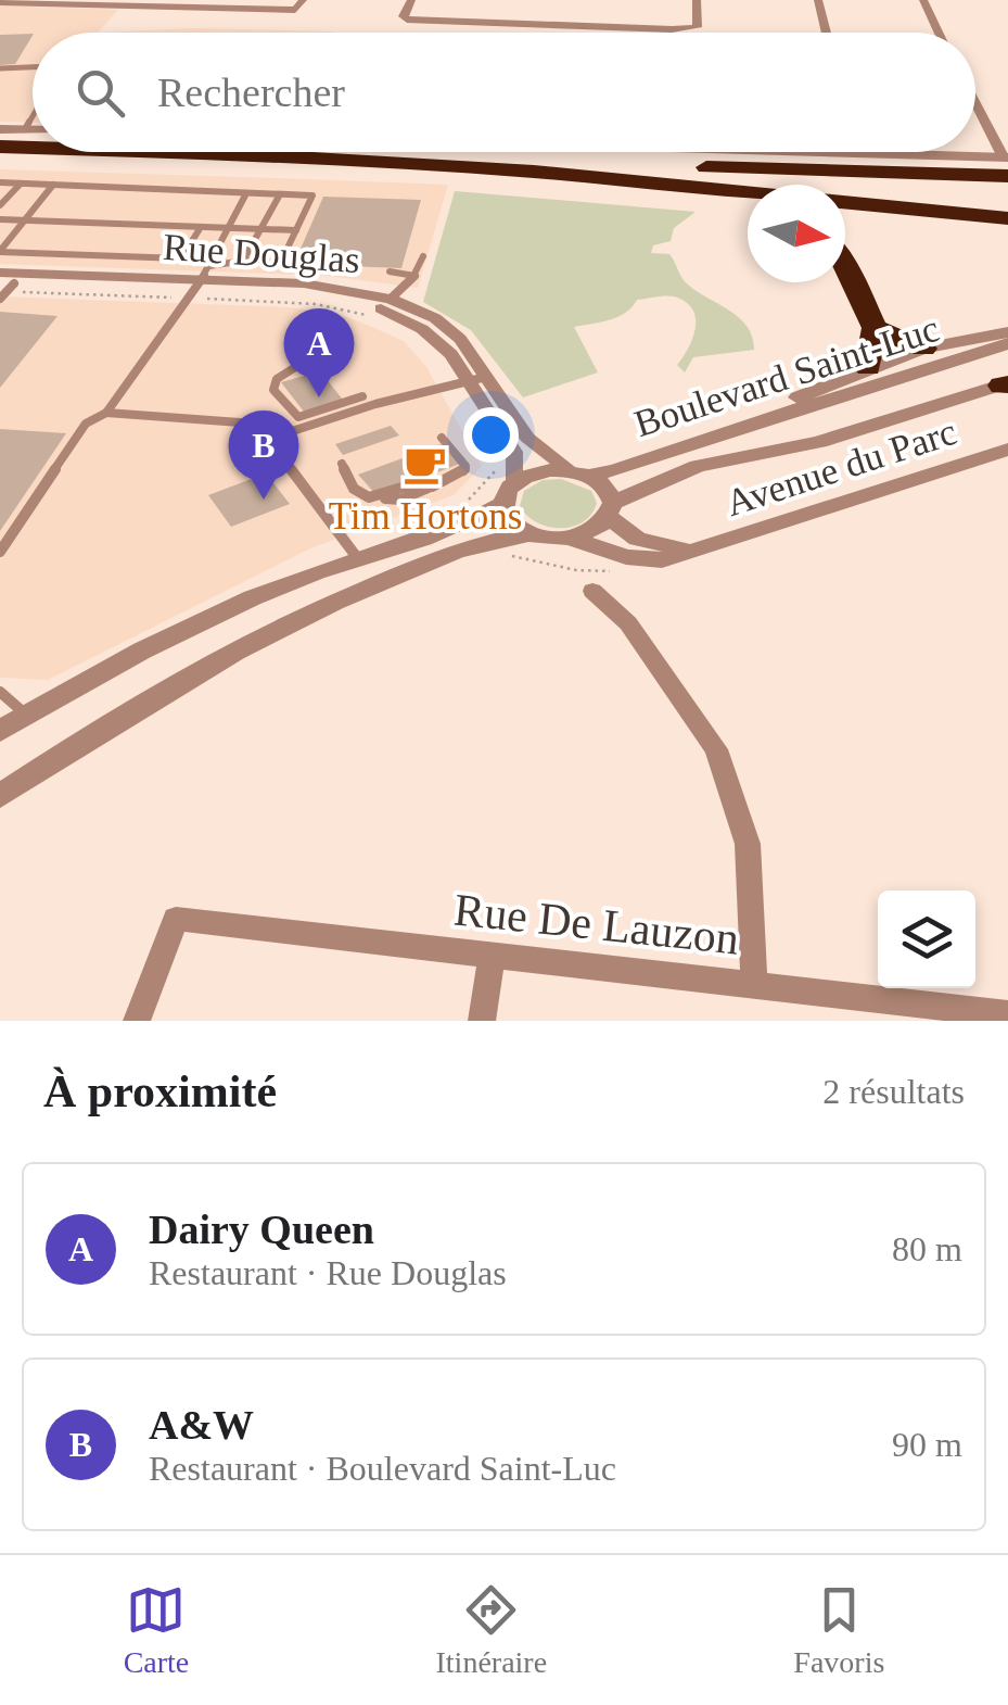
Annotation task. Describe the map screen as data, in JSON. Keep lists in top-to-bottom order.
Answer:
{
  "streets": {
    "street": [
      "Rue Douglas",
      "Boulevard Saint-Luc",
      "Avenue du Parc",
      "Rue De Lauzon"
    ]
  },
  "crossings": [
    ["Rue Douglas", "Boulevard Saint-Luc"],
    ["Rue Douglas", "Avenue du Parc"],
    ["Boulevard Saint-Luc", "Avenue du Parc"]
  ],
  "places": {
    "cafe": ["Tim Hortons"]
  },
  "north": "right",
  "page": {
    "search": "Rechercher",
    "pins": ["A", "B"],
    "heading": ["À proximité", "2 résultats"],
    "list": [
      {
        "mark": "A",
        "name": "Dairy Queen",
        "note": "Restaurant · Rue Douglas",
        "value": "80 m"
      },
      {
        "mark": "B",
        "name": "A&W",
        "note": "Restaurant · Boulevard Saint-Luc",
        "value": "90 m"
      }
    ],
    "nav": ["Carte", "Itinéraire", "Favoris"]
  }
}
